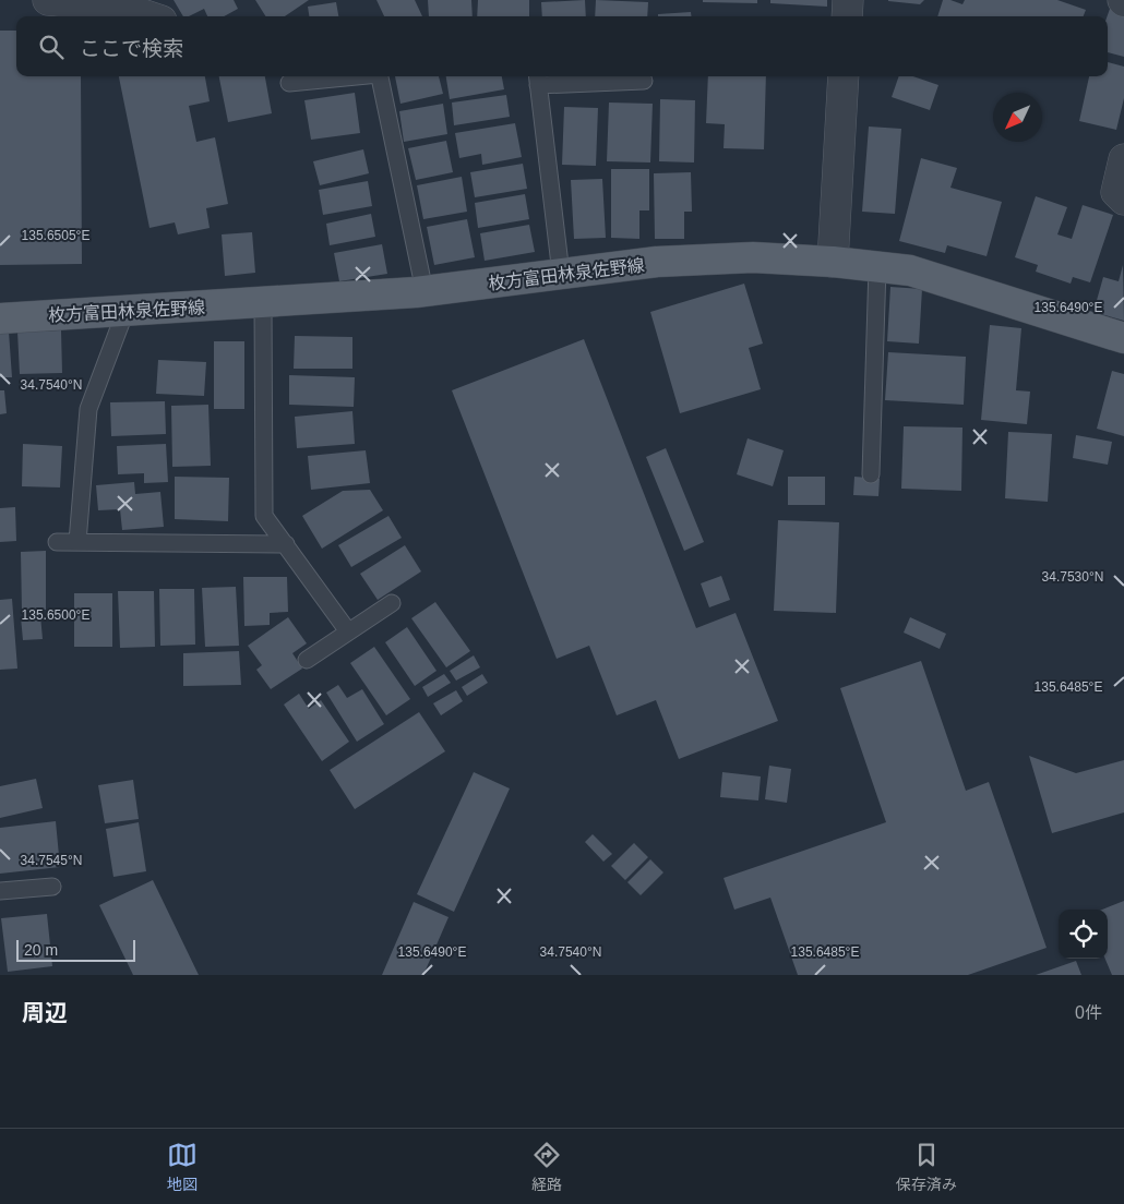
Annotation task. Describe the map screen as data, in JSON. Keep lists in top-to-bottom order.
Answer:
{
  "streets": {
    "main road": ["枚方富田林泉佐野線"]
  },
  "scale_bar": "20 m",
  "north": "bottom left",
  "page": {
    "search": "ここで検索",
    "scale": "20 m",
    "heading": ["周辺", "0件"],
    "nav": ["地図", "経路", "保存済み"]
  },
  "coordinates": [
    "135.6505°E",
    "135.6490°E",
    "34.7540°N",
    "34.7530°N",
    "135.6500°E",
    "135.6485°E",
    "34.7545°N"
  ]
}
